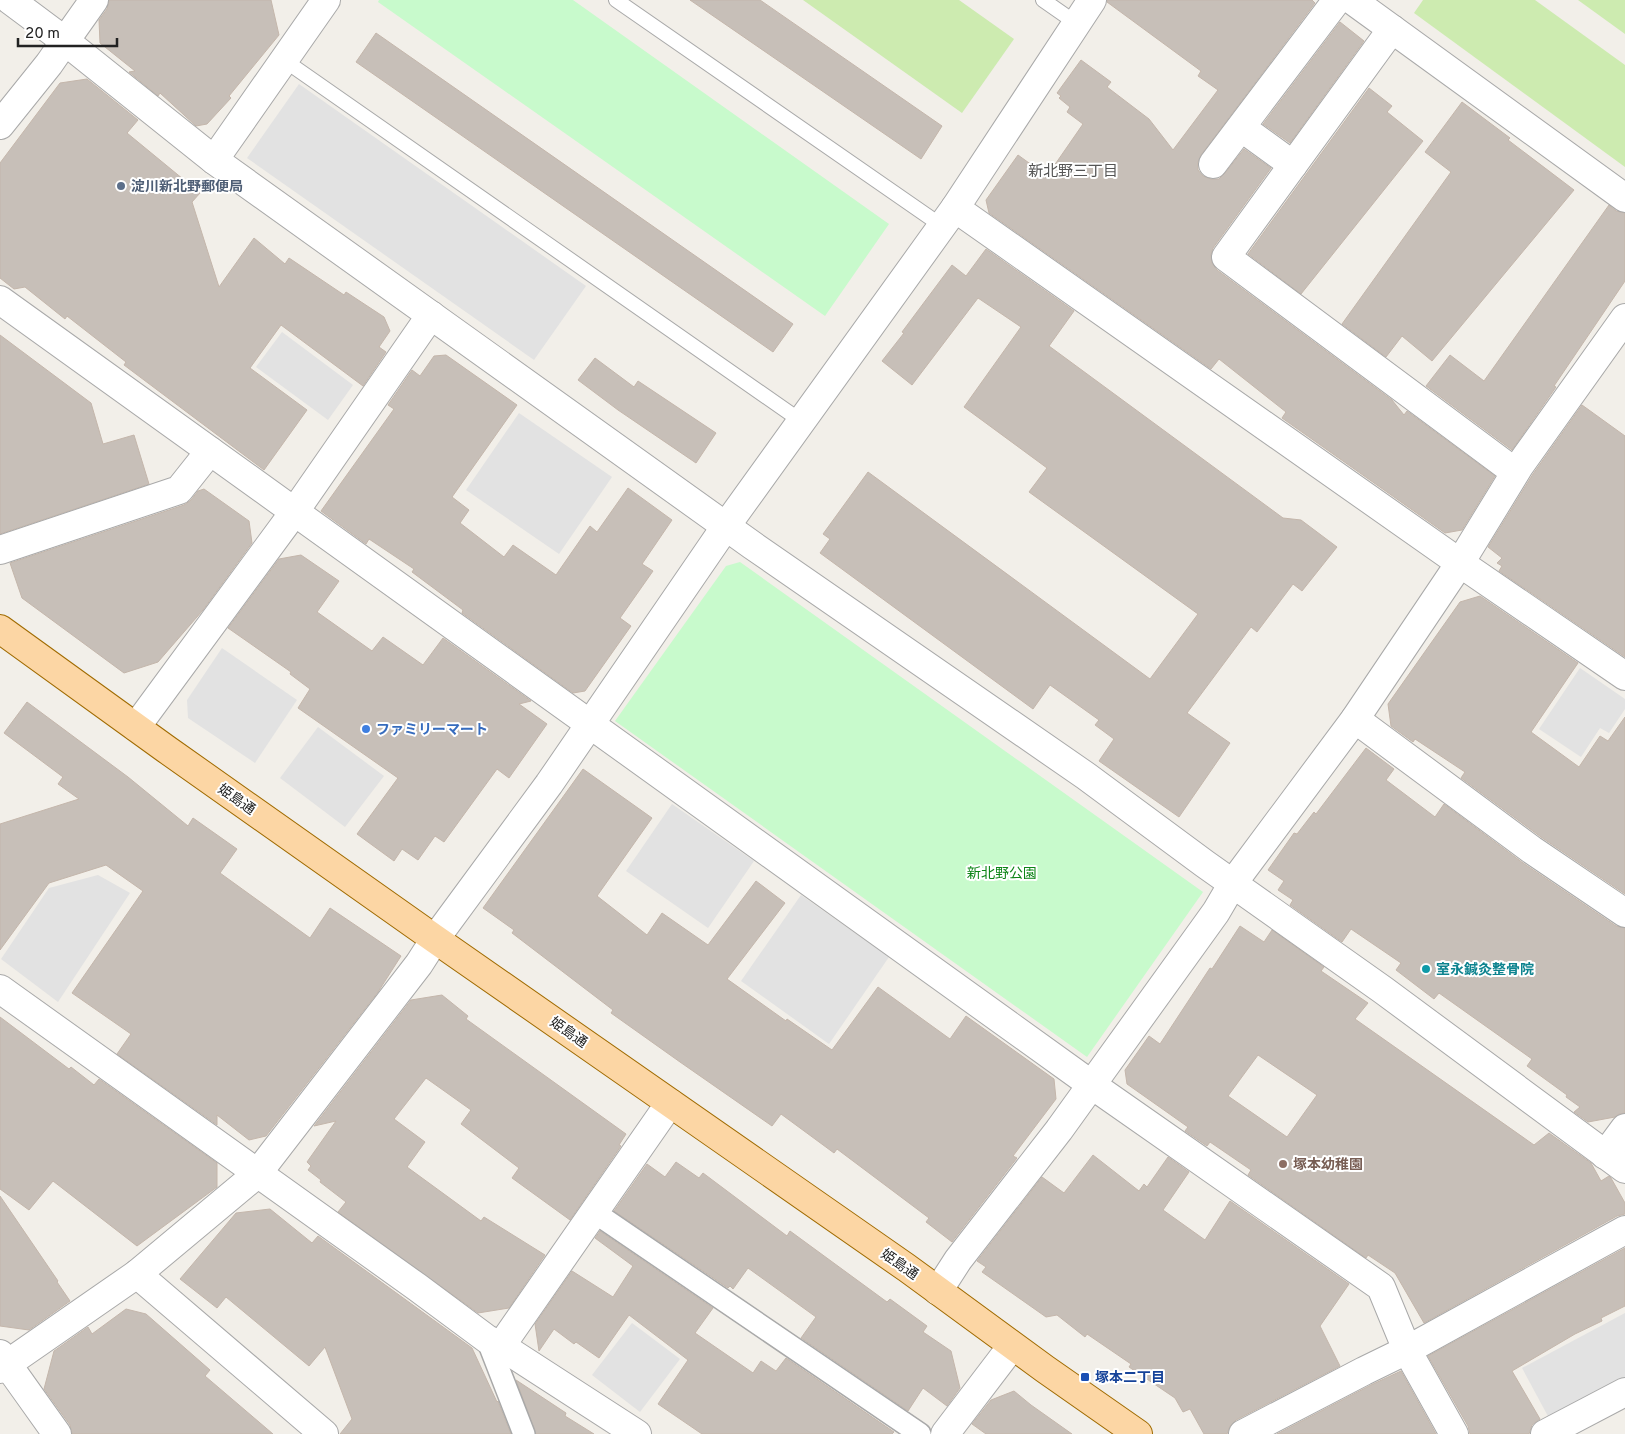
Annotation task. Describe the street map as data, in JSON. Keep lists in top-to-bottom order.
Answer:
{
  "streets": {
    "main road": ["姫島通"]
  },
  "districts": ["新北野三丁目"],
  "parks": ["新北野公園"],
  "places": {
    "other": [
      "淀川新北野郵便局",
      "ファミリーマート",
      "室永鍼灸整骨院",
      "塚本幼稚園"
    ],
    "transit": ["塚本二丁目"]
  },
  "scale_bar": "20 m"
}
